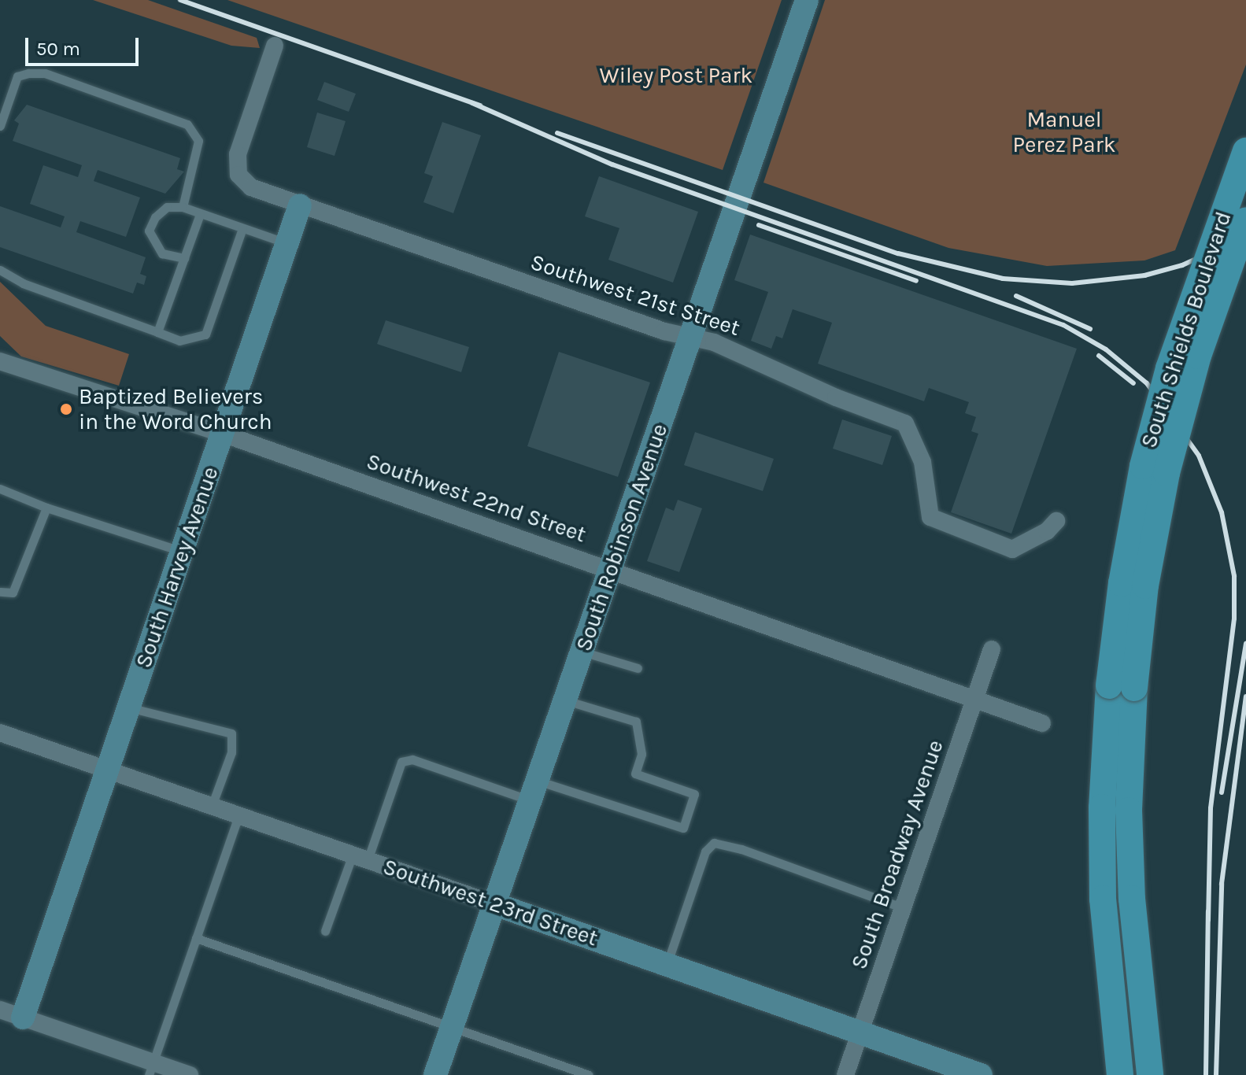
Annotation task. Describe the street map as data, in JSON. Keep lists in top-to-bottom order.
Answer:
{
  "streets": {
    "main road": ["South Shields Boulevard"],
    "street": [
      "Southwest 21st Street",
      "Southwest 22nd Street",
      "South Robinson Avenue",
      "South Harvey Avenue",
      "South Broadway Avenue",
      "Southwest 23rd Street"
    ]
  },
  "crossings": [
    ["Southwest 21st Street", "South Robinson Avenue"],
    ["Southwest 21st Street", "South Harvey Avenue"],
    ["Southwest 22nd Street", "South Robinson Avenue"],
    ["Southwest 22nd Street", "South Harvey Avenue"],
    ["Southwest 22nd Street", "South Broadway Avenue"],
    ["South Robinson Avenue", "Southwest 23rd Street"],
    ["South Harvey Avenue", "Southwest 23rd Street"],
    ["South Broadway Avenue", "Southwest 23rd Street"]
  ],
  "parks": ["Wiley Post Park", "Manuel Perez Park"],
  "places": ["Baptized Believers in the Word Church"],
  "scale_bar": "50 m"
}
